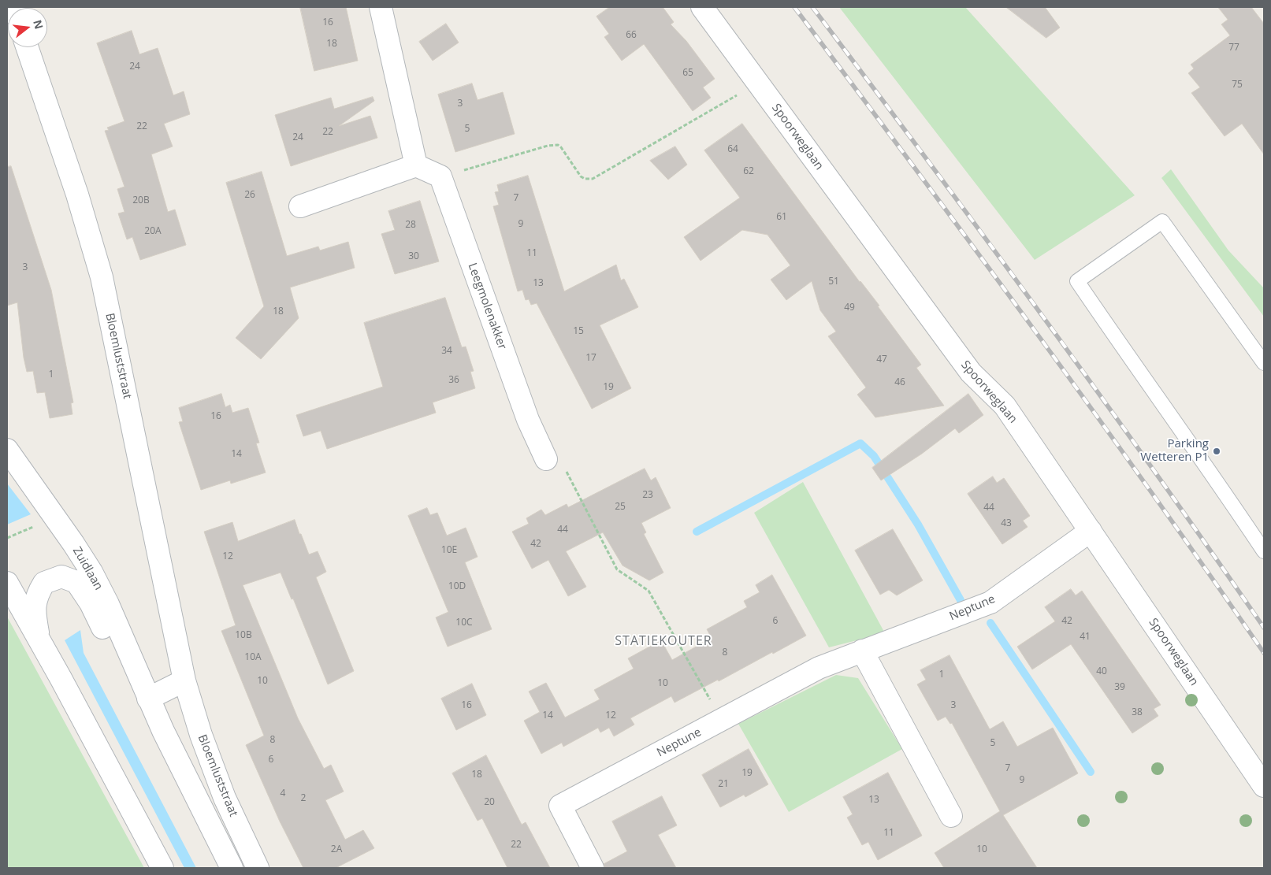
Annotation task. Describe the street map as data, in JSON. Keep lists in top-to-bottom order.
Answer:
{
  "streets": {
    "street": [
      "Spoorweglaan",
      "Leegmolenakker",
      "Bloemluststraat",
      "Zuidlaan",
      "Neptune"
    ]
  },
  "crossings": [
    ["Spoorweglaan", "Neptune"]
  ],
  "districts": ["STATIEKOUTER"],
  "places": ["Parking Wetteren P1"],
  "house_numbers": [
    "16",
    "66",
    "18",
    "77",
    "24",
    "65",
    "75",
    "3",
    "22",
    "5",
    "22",
    "24",
    "64",
    "62",
    "26",
    "7",
    "20B",
    "61",
    "9",
    "28",
    "20A",
    "11",
    "30",
    "3",
    "51",
    "13",
    "49",
    "18",
    "15",
    "34",
    "17",
    "47",
    "1",
    "36",
    "46",
    "19",
    "16",
    "14",
    "23",
    "25",
    "44",
    "43",
    "44",
    "42",
    "10E",
    "12",
    "10D",
    "6",
    "42",
    "10C",
    "10B",
    "41",
    "8",
    "10A",
    "40",
    "1",
    "10",
    "10",
    "39",
    "16",
    "3",
    "38",
    "14",
    "12",
    "8",
    "5",
    "6",
    "7",
    "19",
    "18",
    "9",
    "21",
    "4",
    "2",
    "13",
    "20",
    "11",
    "22",
    "2A",
    "10"
  ],
  "north": "right"
}
